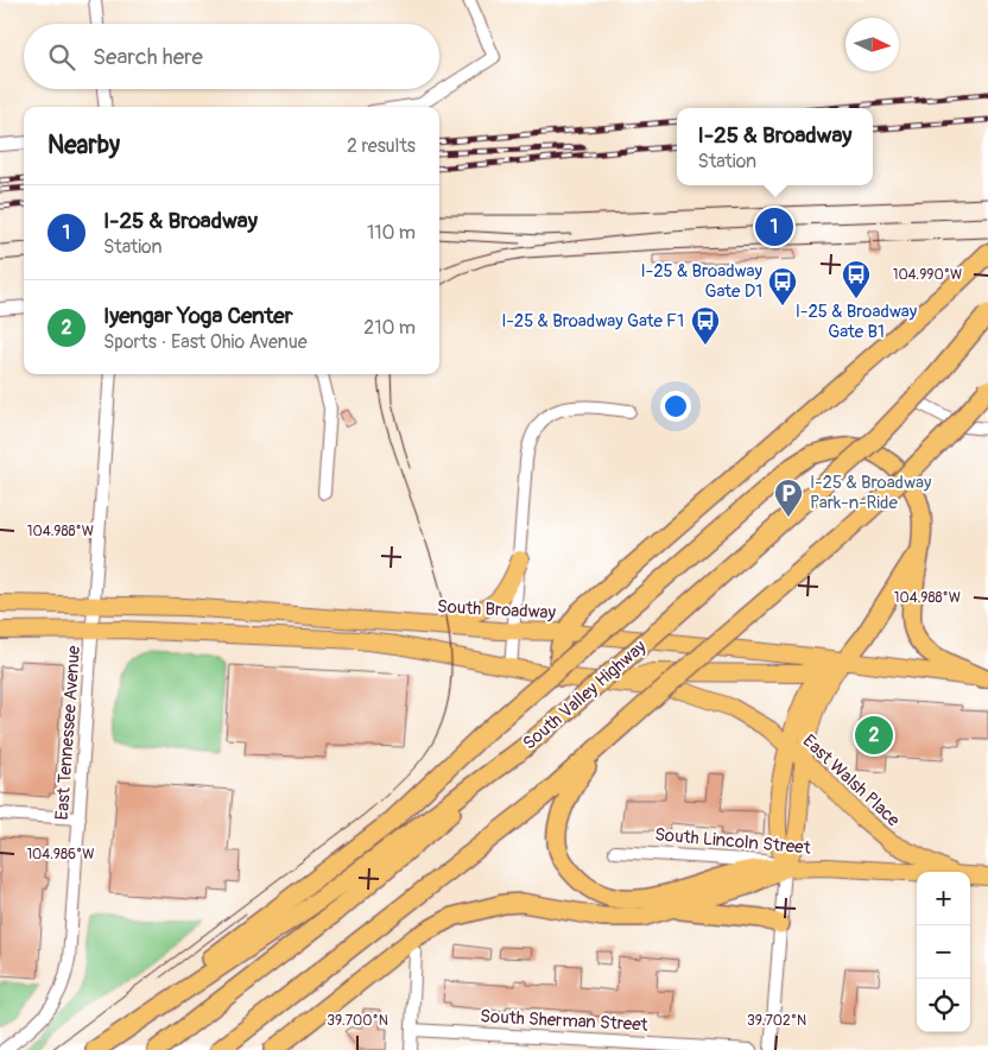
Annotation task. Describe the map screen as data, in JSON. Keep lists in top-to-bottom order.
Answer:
{
  "streets": {
    "highway": ["South Valley Highway"],
    "main road": ["South Broadway", "East Walsh Place", "South Lincoln Street"],
    "street": ["East Tennessee Avenue", "South Sherman Street"]
  },
  "crossings": [
    ["South Broadway", "East Tennessee Avenue"]
  ],
  "places": {
    "bus stop": ["I-25 & Broadway Gate B1", "I-25 & Broadway Gate D1", "I-25 & Broadway Gate F1"],
    "parking": ["I-25 & Broadway Park-n-Ride"]
  },
  "north": "right",
  "page": {
    "search": "Search here",
    "heading": ["Nearby", "2 results"],
    "popup": ["I-25 & Broadway", "Station"],
    "list": [
      {
        "mark": "1",
        "name": "I-25 & Broadway",
        "note": "Station",
        "value": "110 m"
      },
      {
        "mark": "2",
        "name": "Iyengar Yoga Center",
        "note": "Sports · East Ohio Avenue",
        "value": "210 m"
      }
    ],
    "pins": ["1", "2"],
    "map_buttons": ["+", "−"]
  },
  "coordinates": [
    "104.990°W",
    "104.988°W",
    "104.986°W",
    "39.700°N",
    "39.702°N"
  ]
}
